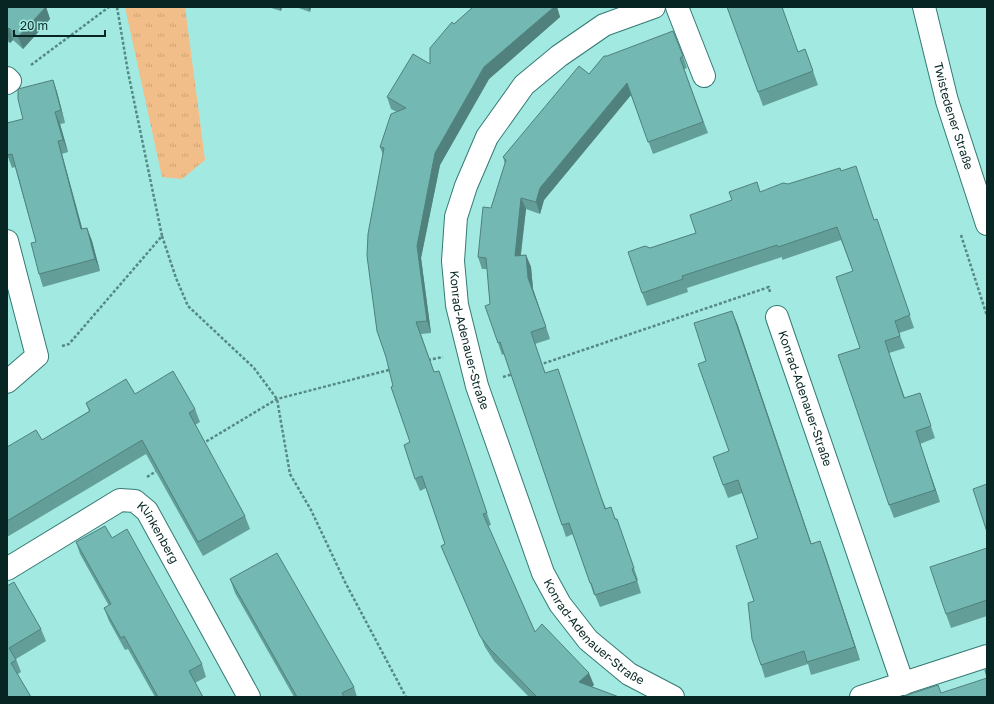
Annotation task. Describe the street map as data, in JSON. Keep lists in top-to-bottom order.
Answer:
{
  "streets": {
    "street": ["Twistedener Straße", "Konrad-Adenauer-Straße", "Klinkenberg"]
  },
  "scale_bar": "20 m"
}
